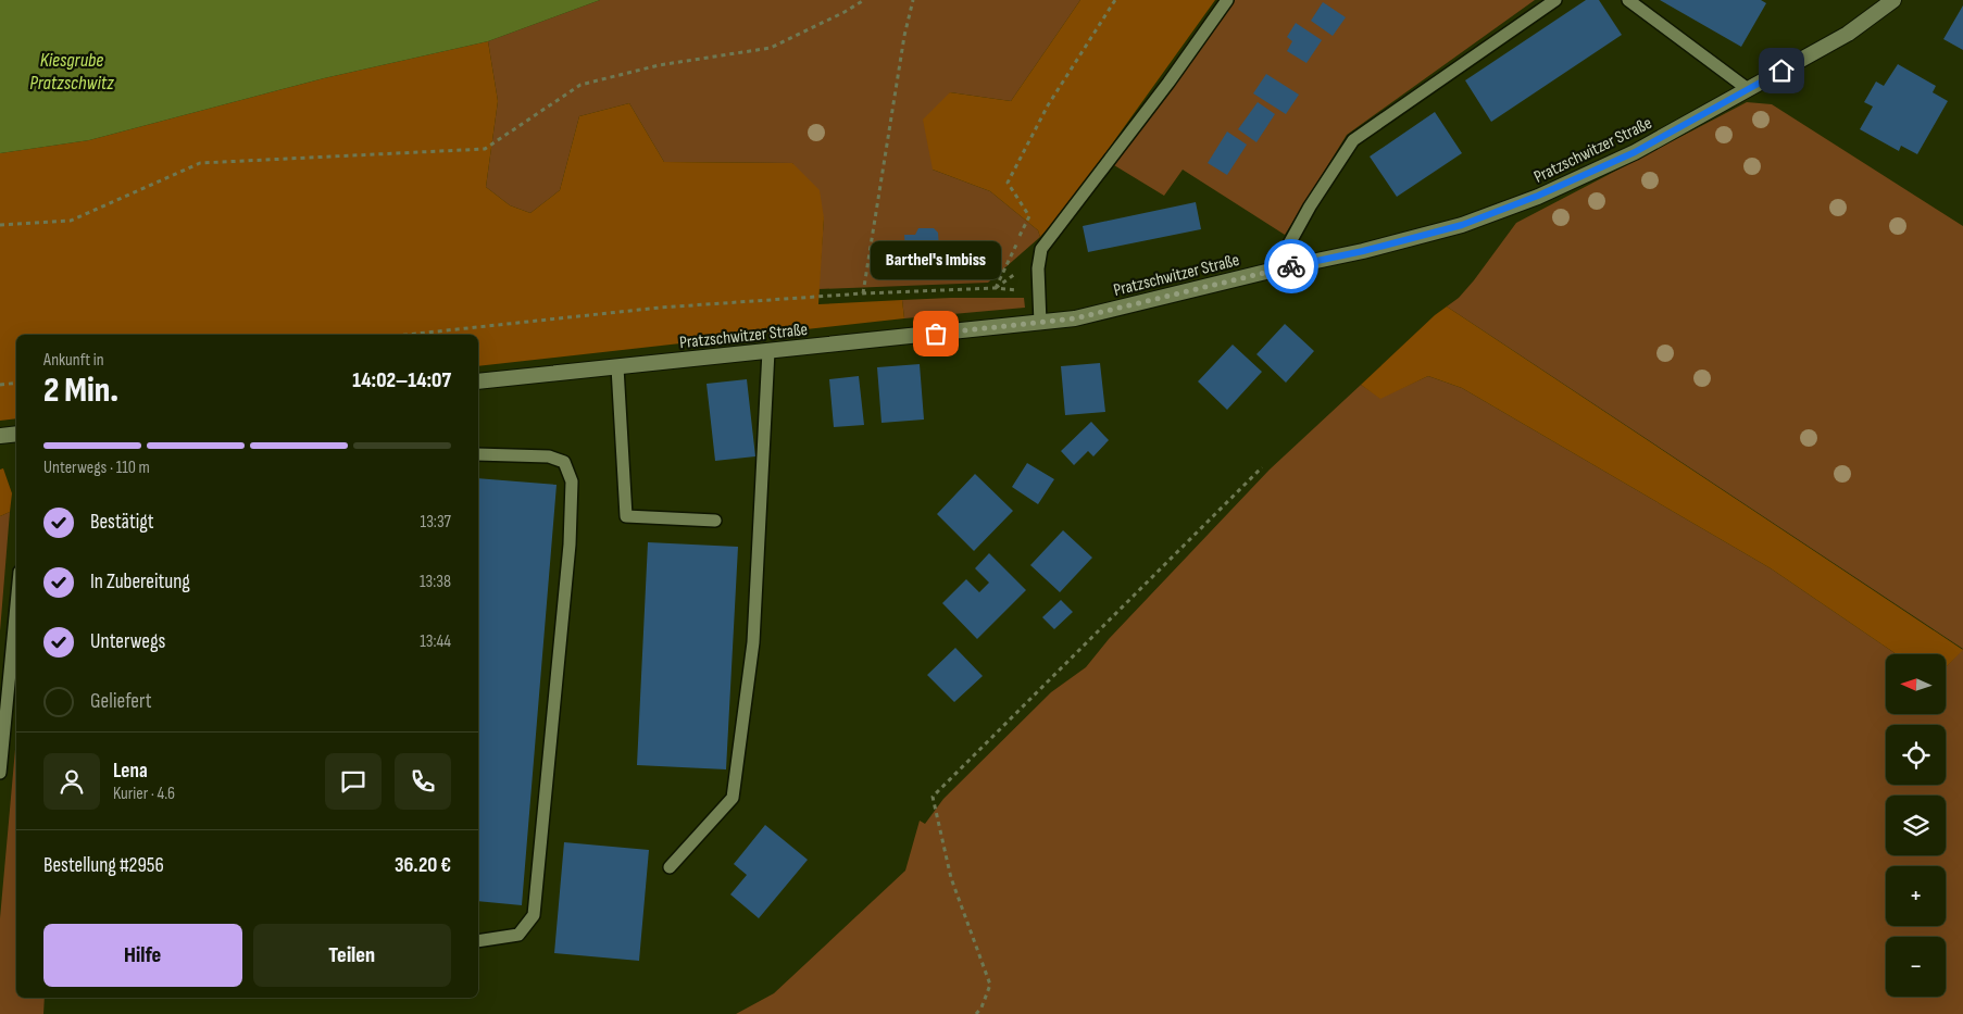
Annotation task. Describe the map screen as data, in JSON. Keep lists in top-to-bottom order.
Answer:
{
  "streets": {
    "street": ["Pratzschwitzer Straße"]
  },
  "water": ["Kiesgrube Pratzschwitz"],
  "places": ["Barthel's Imbiss"],
  "north": "left",
  "page": {
    "bubble": "Barthel's Imbiss",
    "heading": ["2 Min.", "Ankunft in", "14:02–14:07"],
    "panel": [
      "Lena",
      "Kurier · 4.6",
      "Bestellung #2956",
      "36.20 €"
    ],
    "bar": "Unterwegs · 110 m",
    "list": [
      ["Bestätigt", "13:37"],
      ["In Zubereitung", "13:38"],
      ["Unterwegs", "13:44"],
      "Geliefert"
    ],
    "map_buttons": ["+", "−"],
    "buttons": ["Hilfe", "Teilen"]
  }
}
